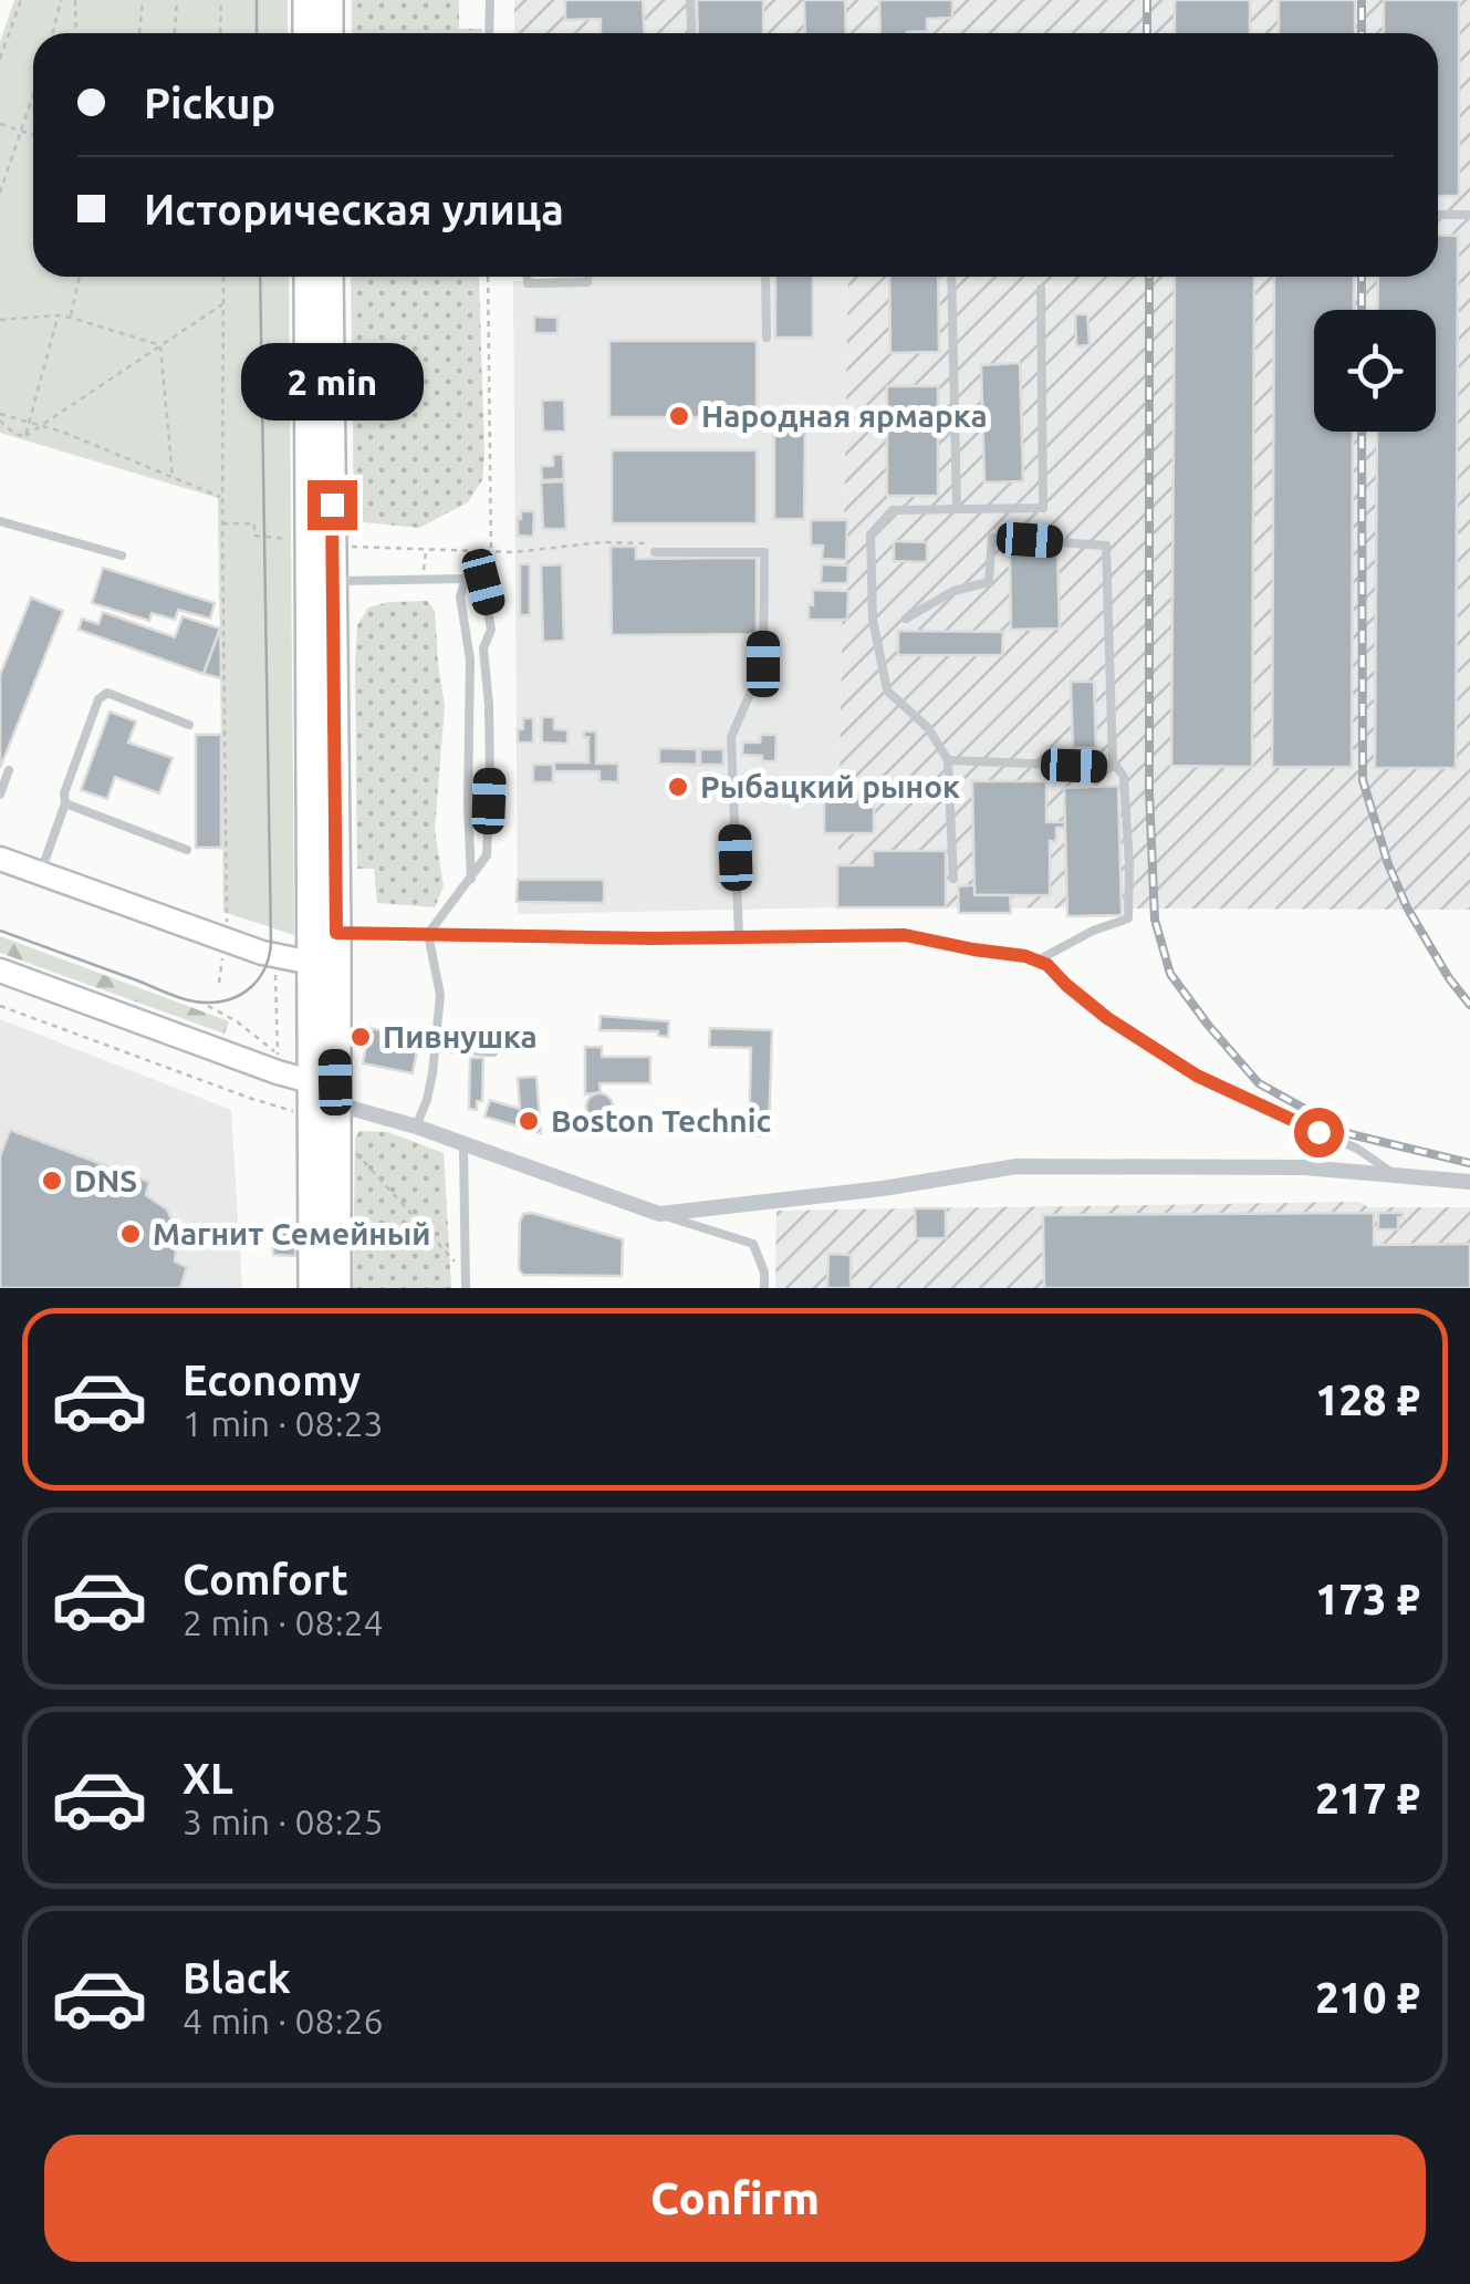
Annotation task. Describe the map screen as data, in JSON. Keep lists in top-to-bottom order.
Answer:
{
  "places": [
    "Народная ярмарка",
    "Рыбацкий рынок",
    "Пивнушка",
    "Boston Technic",
    "DNS",
    "Магнит Семейный"
  ],
  "page": {
    "banner": ["Pickup", "Историческая улица"],
    "bubble": "2 min",
    "list": [
      {
        "name": "Economy",
        "note": "1 min · 08:23",
        "value": "128 ₽"
      },
      {
        "name": "Comfort",
        "note": "2 min · 08:24",
        "value": "173 ₽"
      },
      {
        "name": "XL",
        "note": "3 min · 08:25",
        "value": "217 ₽"
      },
      {
        "name": "Black",
        "note": "4 min · 08:26",
        "value": "210 ₽"
      }
    ],
    "buttons": "Confirm"
  }
}
